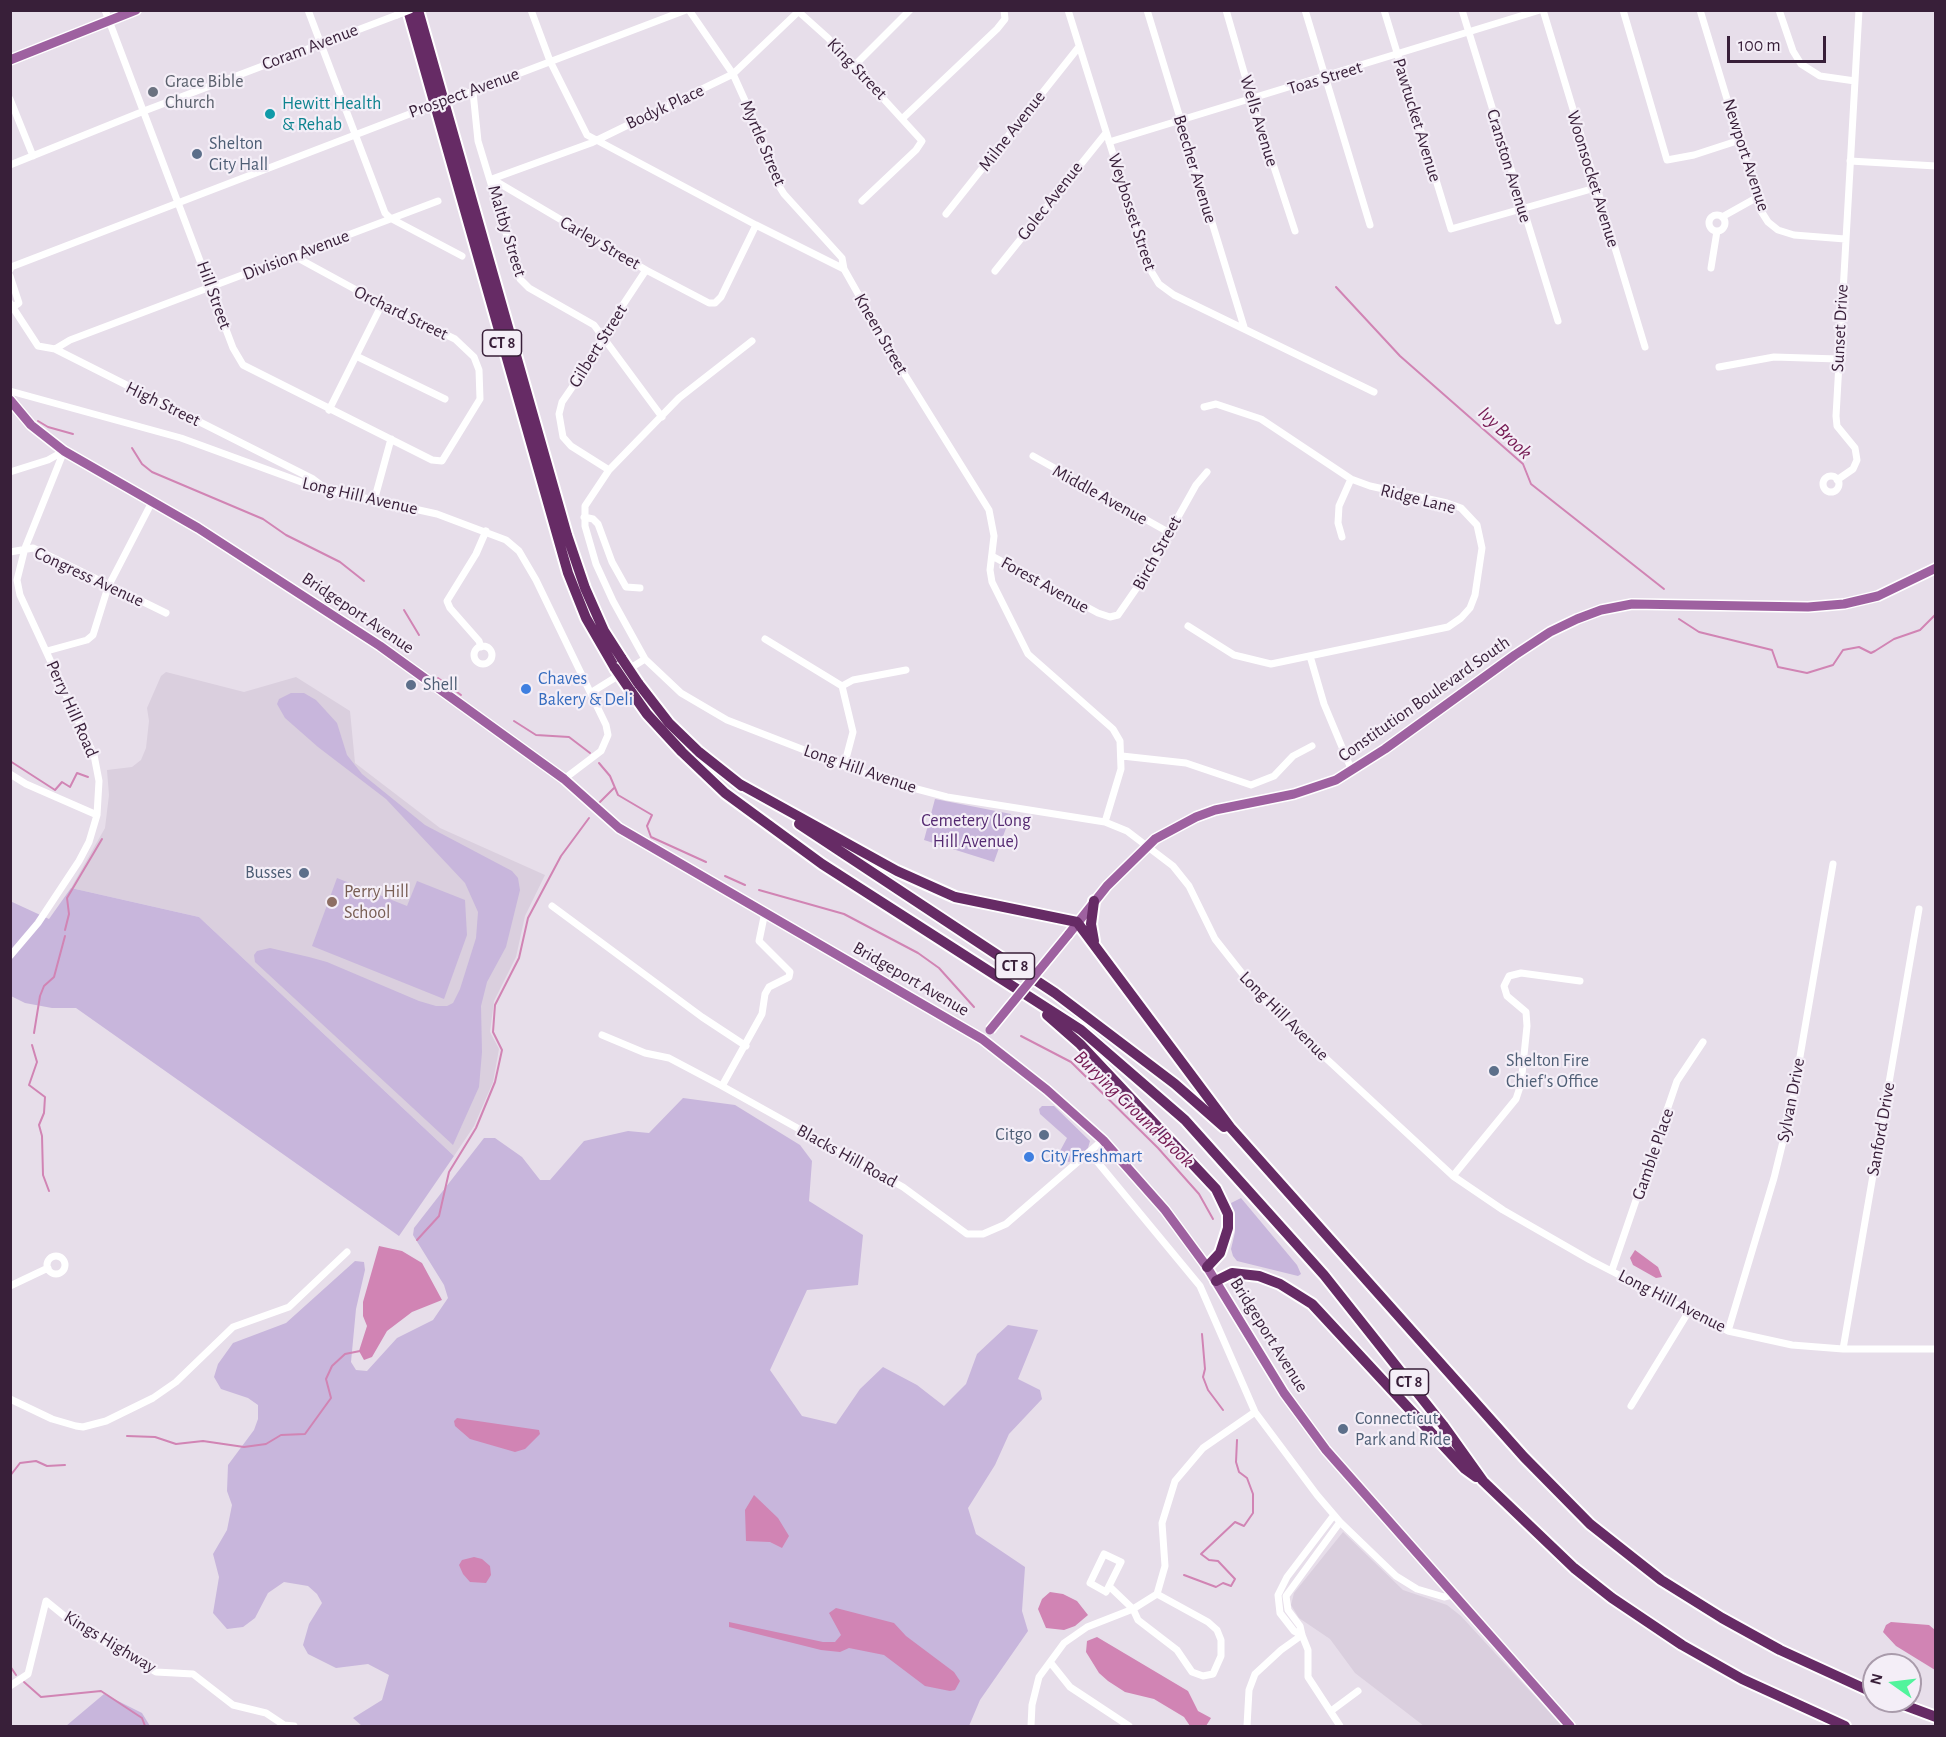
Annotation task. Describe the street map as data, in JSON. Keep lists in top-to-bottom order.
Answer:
{
  "streets": {
    "highway": ["CT 8"],
    "main road": ["Bridgeport Avenue", "Constitution Boulevard South"],
    "street": [
      "Coram Avenue",
      "King Street",
      "Toas Street",
      "Prospect Avenue",
      "Bodyk Place",
      "Pawtucket Avenue",
      "Wells Avenue",
      "Milne Avenue",
      "Myrtle Street",
      "Newport Avenue",
      "Cranston Avenue",
      "Beecher Avenue",
      "Woonsocket Avenue",
      "Golec Avenue",
      "Weybosset Street",
      "Maltby Street",
      "Carley Street",
      "Division Avenue",
      "Hill Street",
      "Orchard Street",
      "Sunset Drive",
      "Kneen Street",
      "Gilbert Street",
      "High Street",
      "Middle Avenue",
      "Long Hill Avenue",
      "Ridge Lane",
      "Birch Street",
      "Congress Avenue",
      "Forest Avenue",
      "Perry Hill Road",
      "Sylvan Drive",
      "Sanford Drive",
      "Gamble Place",
      "Blacks Hill Road",
      "Kings Highway"
    ]
  },
  "crossings": [
    ["Coram Avenue", "Hill Street"],
    ["Coram Avenue", "CT 8"],
    ["King Street", "Bodyk Place"],
    ["Toas Street", "Pawtucket Avenue"],
    ["Toas Street", "Wells Avenue"],
    ["Toas Street", "Cranston Avenue"],
    ["Toas Street", "Beecher Avenue"],
    ["Toas Street", "Woonsocket Avenue"],
    ["Toas Street", "Weybosset Street"],
    ["Prospect Avenue", "Myrtle Street"],
    ["Prospect Avenue", "Maltby Street"],
    ["Prospect Avenue", "Hill Street"],
    ["Bodyk Place", "Myrtle Street"],
    ["Pawtucket Avenue", "Cranston Avenue"],
    ["Milne Avenue", "Weybosset Street"],
    ["Myrtle Street", "Kneen Street"],
    ["Newport Avenue", "Sunset Drive"],
    ["Beecher Avenue", "Weybosset Street"],
    ["Golec Avenue", "Weybosset Street"],
    ["Maltby Street", "Carley Street"],
    ["Maltby Street", "Gilbert Street"],
    ["Carley Street", "Gilbert Street"],
    ["Division Avenue", "Hill Street"],
    ["Division Avenue", "Orchard Street"],
    ["Division Avenue", "High Street"],
    ["Hill Street", "Orchard Street"],
    ["Kneen Street", "Forest Avenue"],
    ["High Street", "Long Hill Avenue"],
    ["Middle Avenue", "Birch Street"],
    ["Long Hill Avenue", "Bridgeport Avenue"],
    ["Long Hill Avenue", "Constitution Boulevard South"],
    ["Long Hill Avenue", "Sylvan Drive"],
    ["Long Hill Avenue", "Sanford Drive"],
    ["Long Hill Avenue", "Gamble Place"],
    ["Birch Street", "Forest Avenue"],
    ["Congress Avenue", "Perry Hill Road"],
    ["Bridgeport Avenue", "Constitution Boulevard South"],
    ["Bridgeport Avenue", "Perry Hill Road"]
  ],
  "water": ["Ivy Brook", "Burying Ground Brook"],
  "parks": ["Cemetery (Long Hill Avenue)"],
  "places": [
    "Grace Bible Church",
    "Hewitt Health & Rehab",
    "Shelton City Hall",
    "Shell",
    "Chaves Bakery & Deli",
    "Busses",
    "Perry Hill School",
    "Shelton Fire Chief's Office",
    "Citgo",
    "City Freshmart",
    "Connecticut Park and Ride"
  ],
  "scale_bar": "100 m",
  "north": "left"
}
